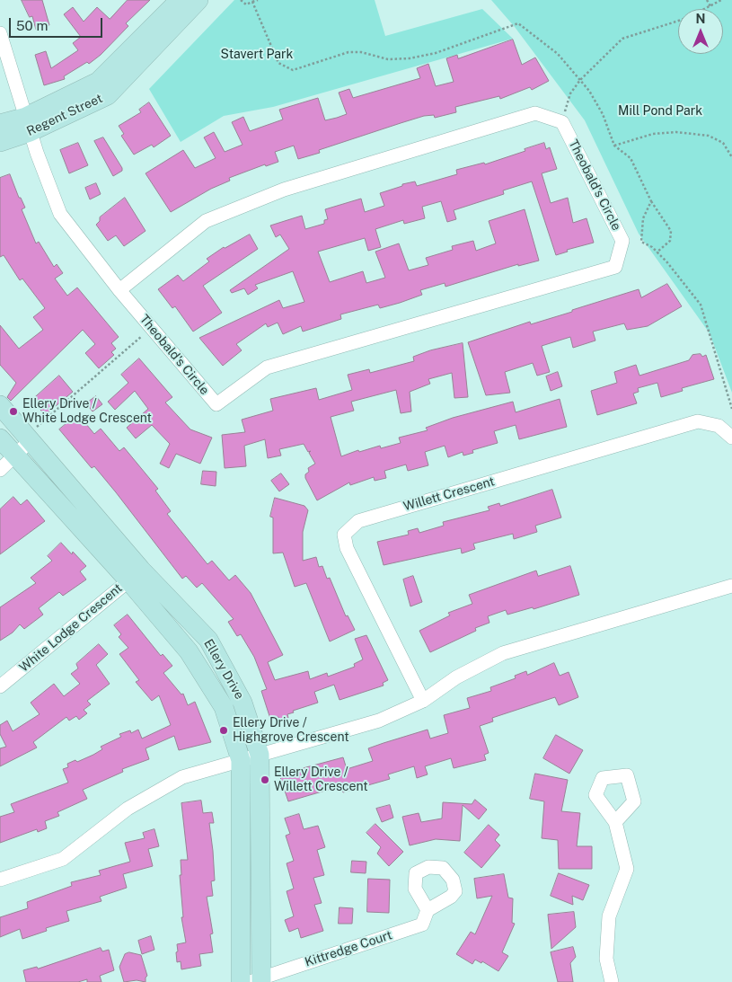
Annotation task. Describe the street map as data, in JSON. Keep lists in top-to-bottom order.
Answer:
{
  "streets": {
    "street": [
      "Regent Street",
      "Theobald's Circle",
      "Willett Crescent",
      "White Lodge Crescent",
      "Ellery Drive",
      "Kittredge Court"
    ]
  },
  "crossings": [
    ["Regent Street", "Theobald's Circle"],
    ["White Lodge Crescent", "Ellery Drive"],
    ["Ellery Drive", "Kittredge Court"]
  ],
  "parks": ["Stavert Park", "Mill Pond Park"],
  "places": ["Ellery Drive / White Lodge Crescent", "Ellery Drive / Highgrove Crescent", "Ellery Drive / Willett Crescent"],
  "scale_bar": "50 m",
  "north": "top"
}
